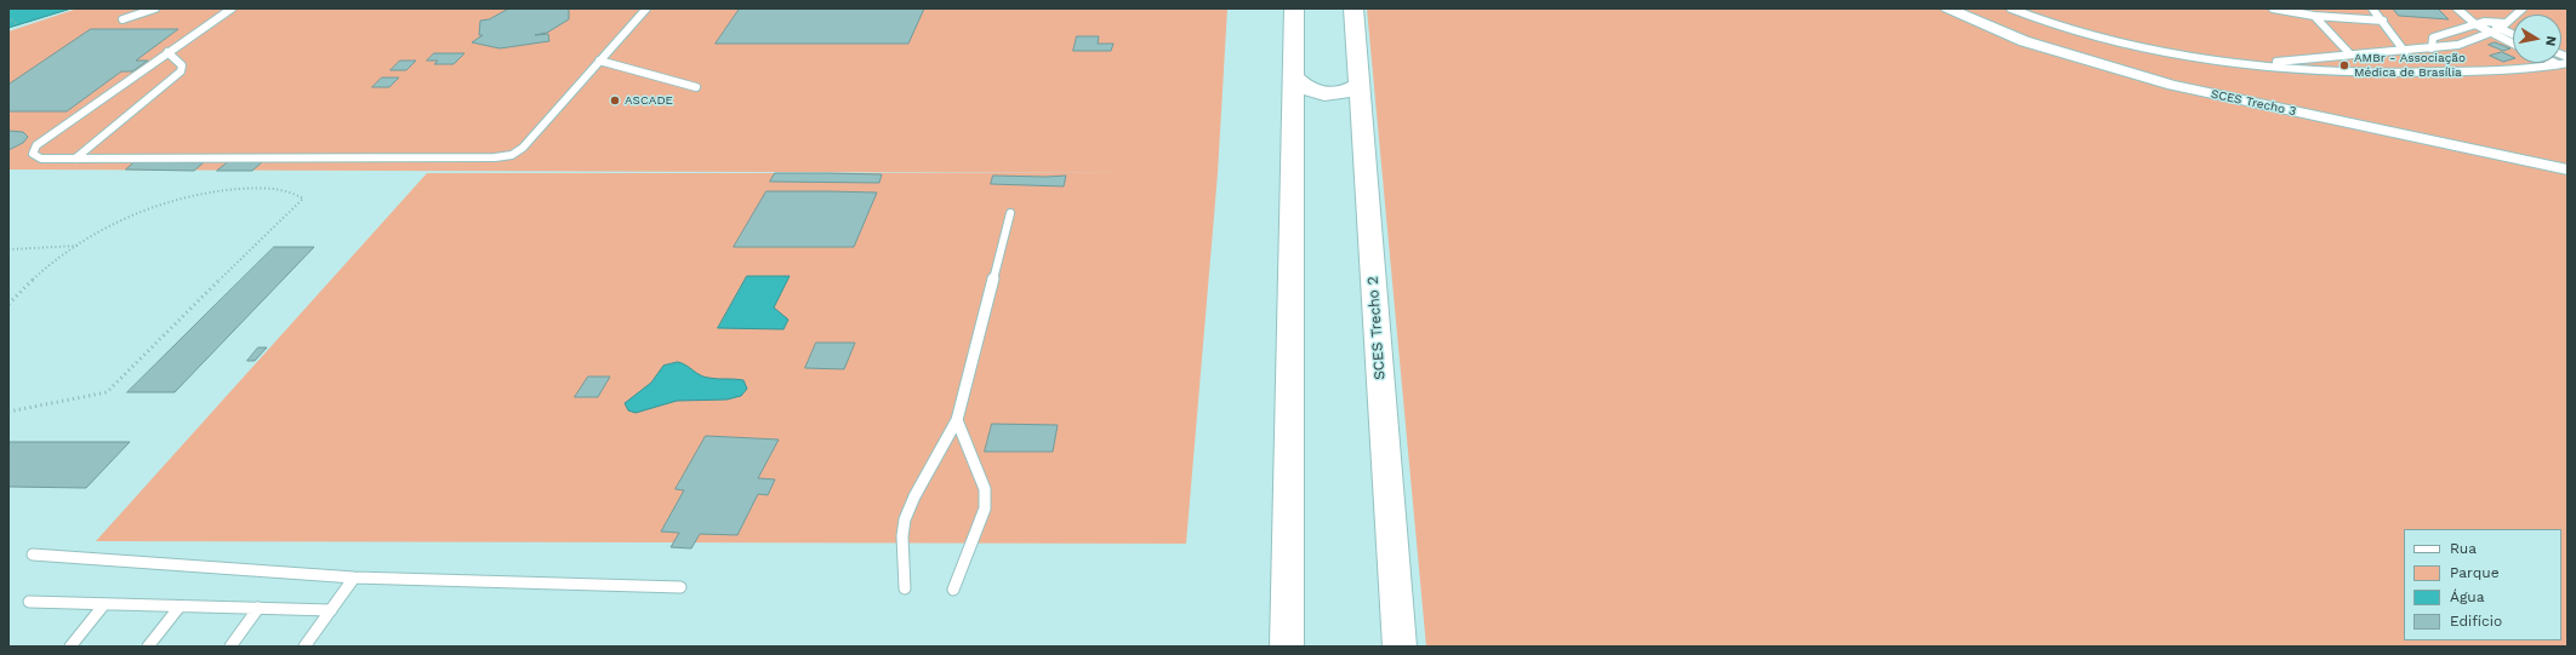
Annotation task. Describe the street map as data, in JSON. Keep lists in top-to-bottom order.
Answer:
{
  "streets": {
    "main road": ["SCES Trecho 2"],
    "street": ["SCES Trecho 3"]
  },
  "places": ["AMBr - Associação Médica de Brasília", "ASCADE"],
  "legend": [
    "Rua",
    "Parque",
    "Água",
    "Edifício"
  ],
  "north": "right"
}
